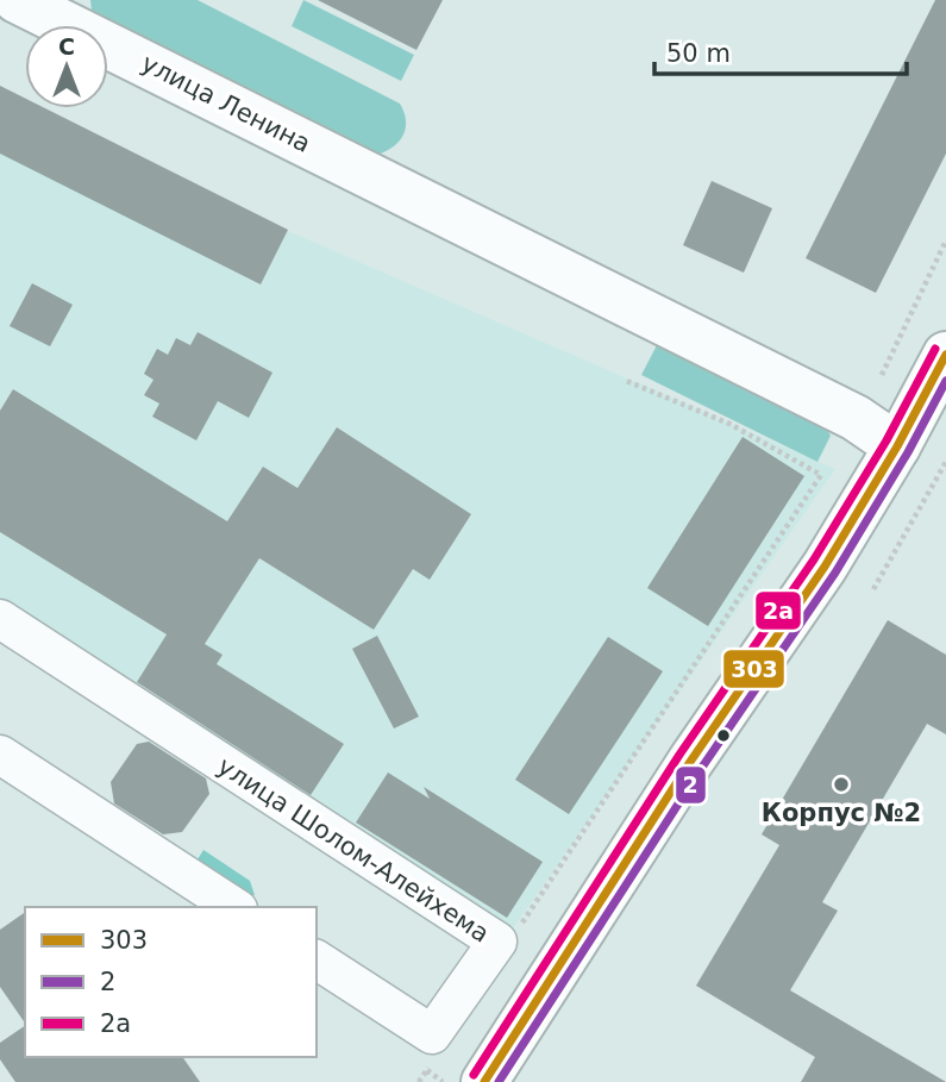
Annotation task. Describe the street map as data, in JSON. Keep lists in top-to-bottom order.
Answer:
{
  "streets": {
    "street": ["улица Ленина", "улица Шолом-Алейхема"]
  },
  "places": ["Корпус №2"],
  "lines": ["transit line 2а", "transit line 303", "transit line 2"],
  "legend": ["303", "2", "2а"],
  "scale_bar": "50 m",
  "north": "top"
}
